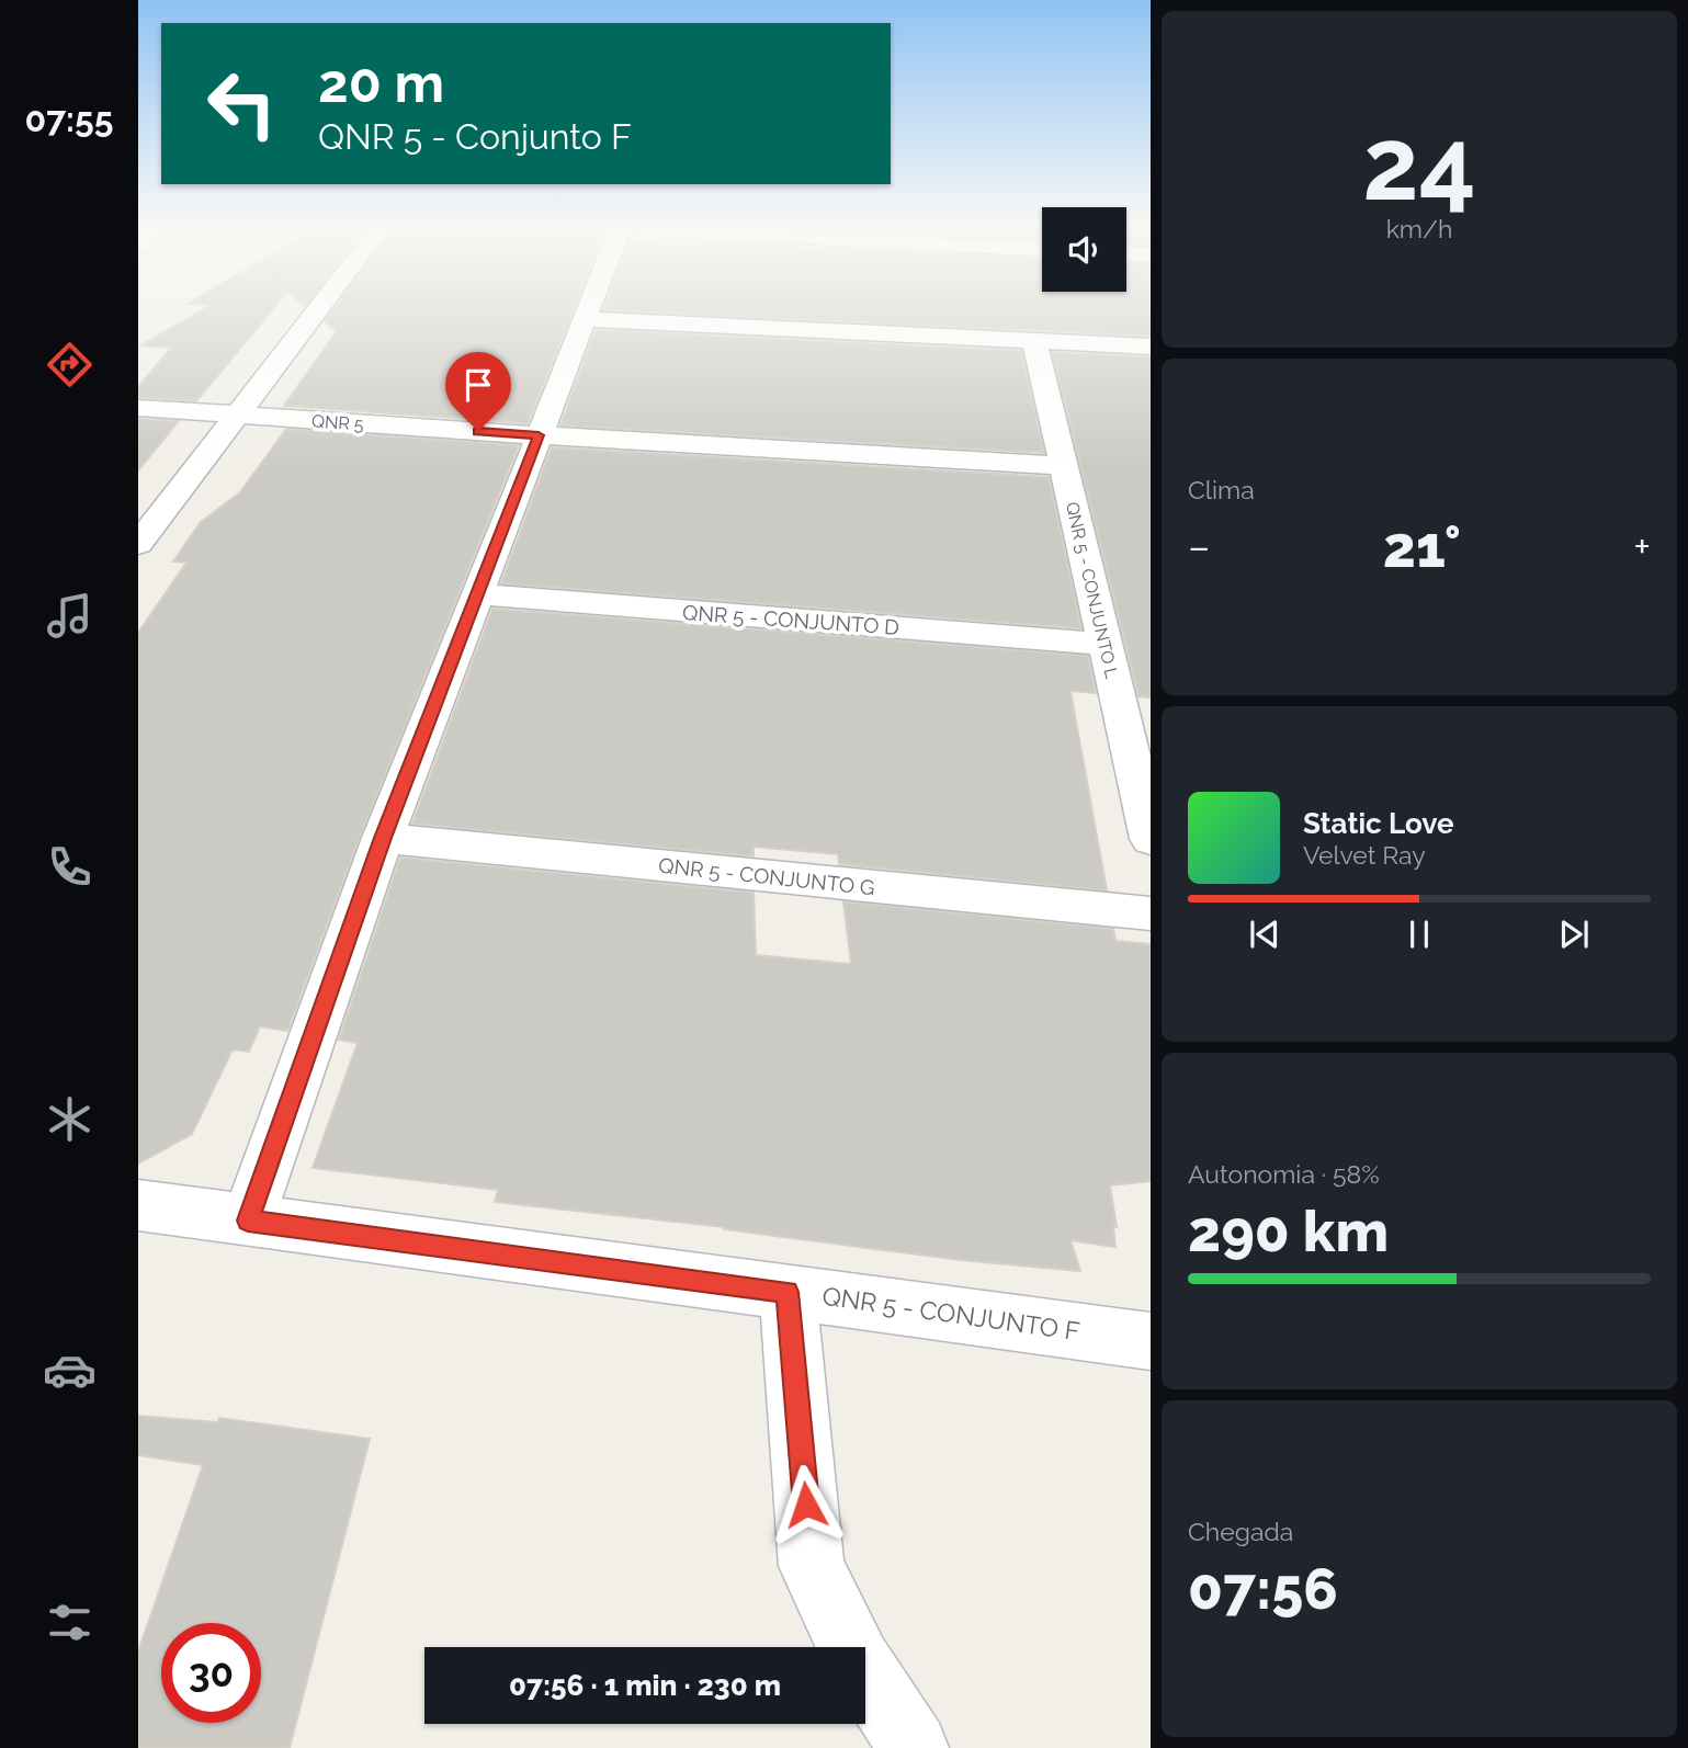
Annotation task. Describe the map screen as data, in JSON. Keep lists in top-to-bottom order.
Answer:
{
  "streets": {
    "street": [
      "QNR 5",
      "QNR 5 - CONJUNTO L",
      "QNR 5 - CONJUNTO D",
      "QNR 5 - CONJUNTO G",
      "QNR 5 - CONJUNTO F"
    ]
  },
  "crossings": [
    ["QNR 5 - CONJUNTO L", "QNR 5 - CONJUNTO D"]
  ],
  "page": {
    "tabs": "07:55",
    "tile": [
      ["24", "km/h"],
      "Clima",
      ["Autonomia · 58%", "290 km"],
      ["Chegada", "07:56"]
    ],
    "turn": ["20 m", "QNR 5 - Conjunto F"],
    "heat": ["−", "21°", "+"],
    "song": ["Static Love", "Velvet Ray"],
    "limit": "30",
    "trip": "07:56 · 1 min · 230 m"
  }
}
